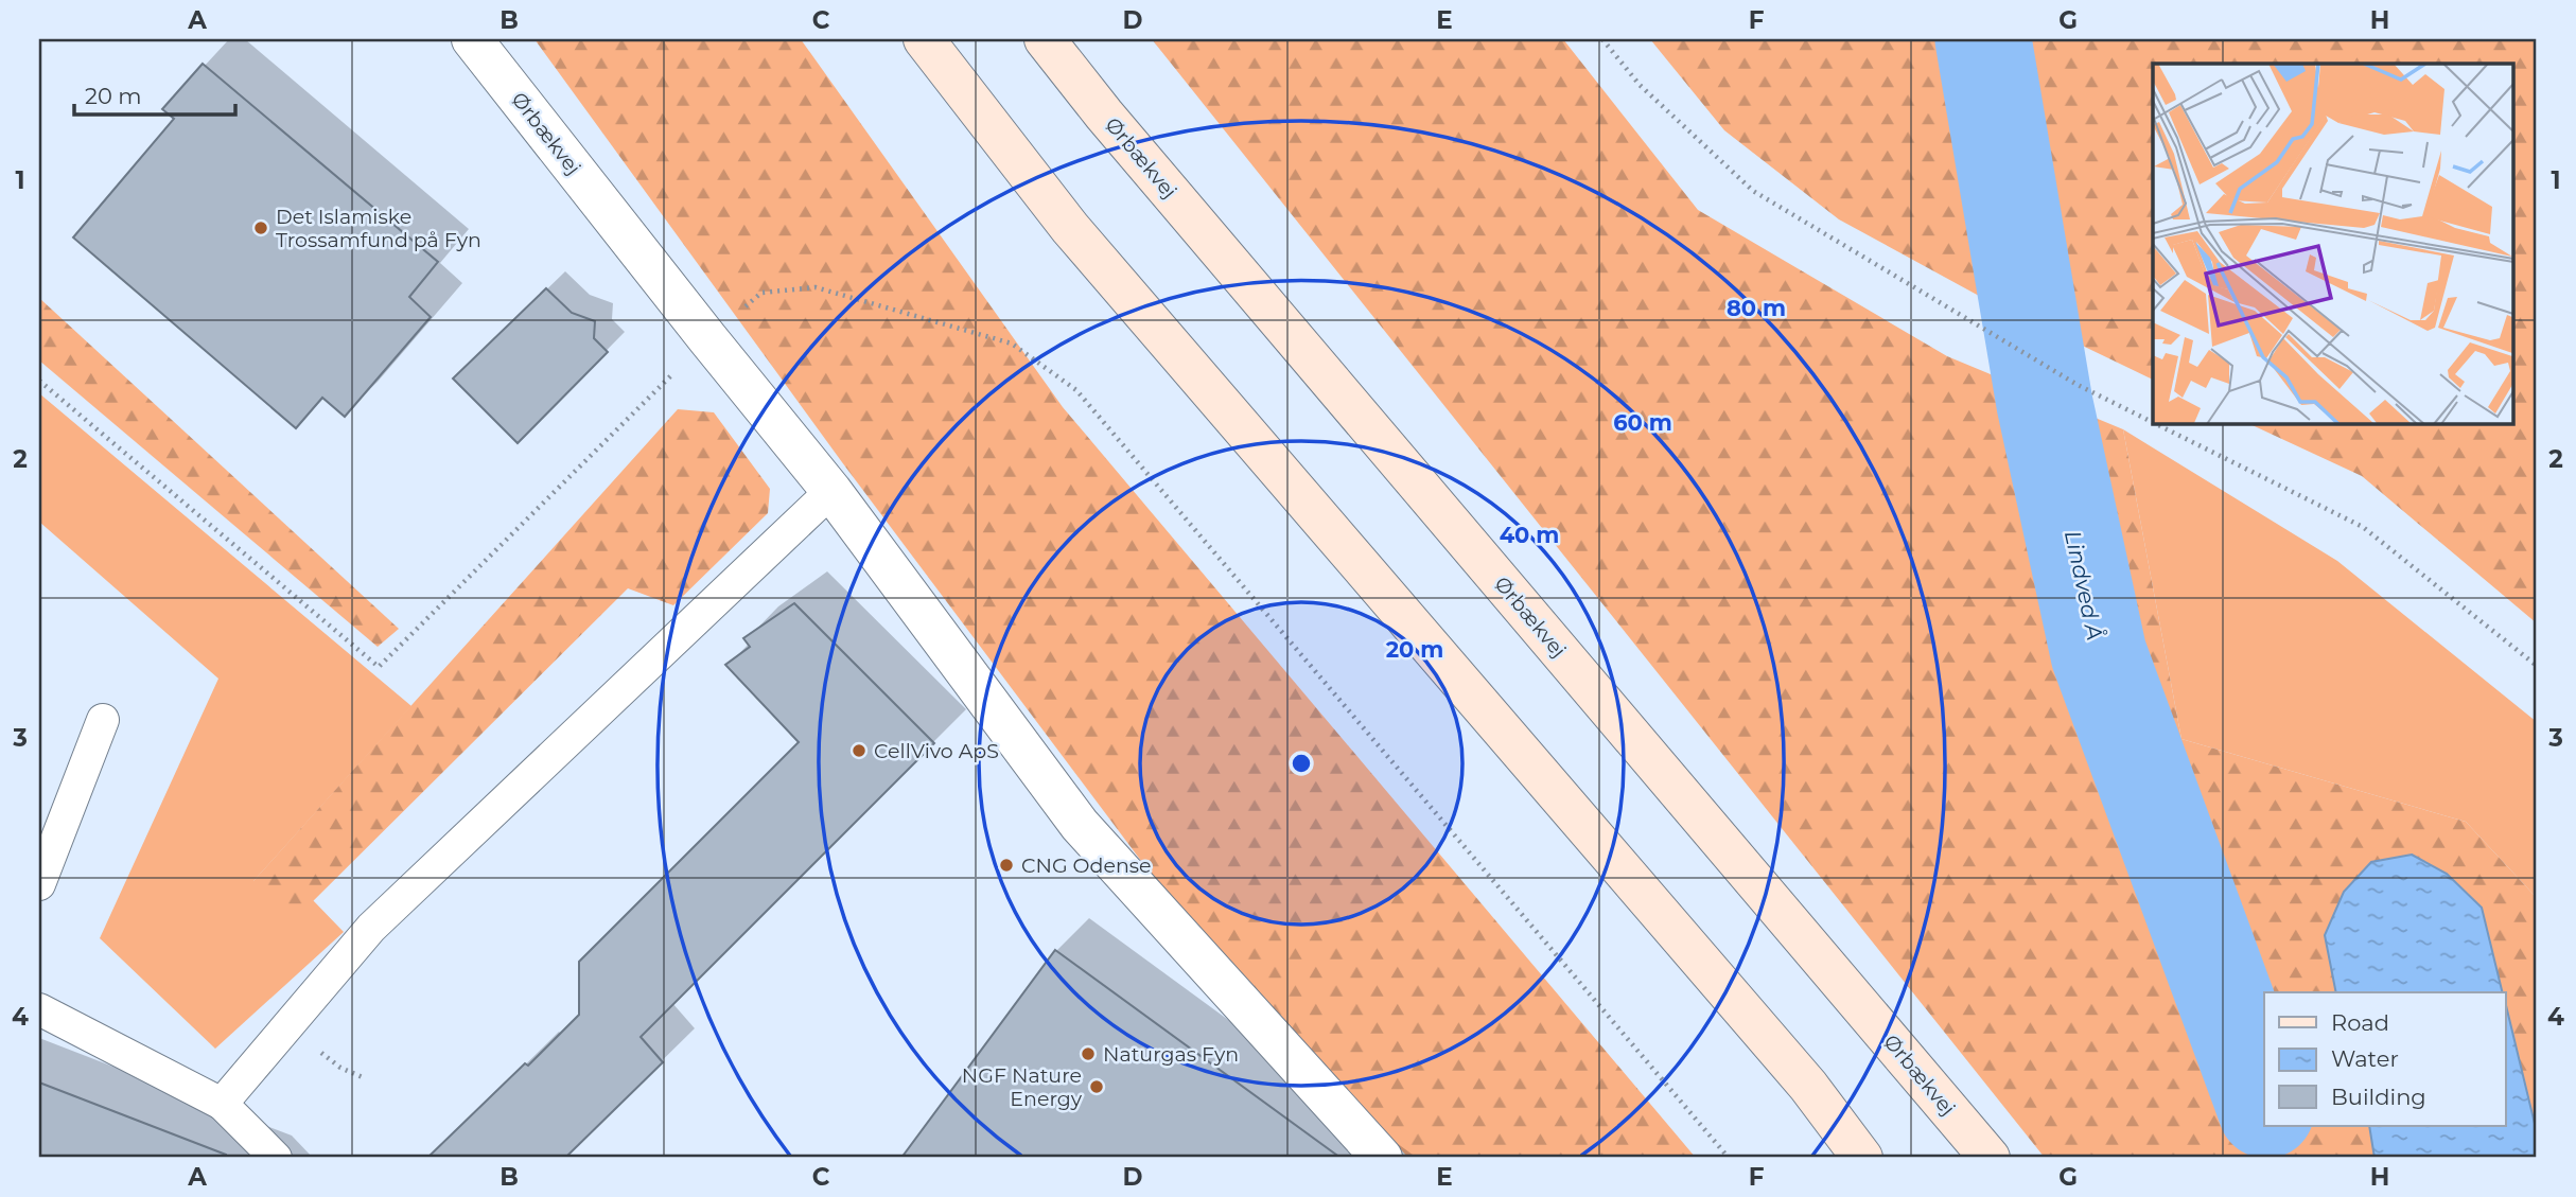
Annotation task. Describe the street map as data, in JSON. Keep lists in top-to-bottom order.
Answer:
{
  "streets": {
    "main road": ["Ørbækvej"]
  },
  "water": ["Lindved Å"],
  "places": [
    "Det Islamiske Trossamfund på Fyn",
    "CellVivo ApS",
    "CNG Odense",
    "Naturgas Fyn",
    "NGF Nature Energy"
  ],
  "legend": ["Road", "Water", "Building"],
  "scale_bar": "20 m",
  "grid": {
    "columns": [
      "A",
      "B",
      "C",
      "D",
      "E",
      "F",
      "G",
      "H"
    ],
    "rows": [
      "1",
      "2",
      "3",
      "4"
    ]
  },
  "rings": [
    "80 m",
    "60 m",
    "40 m",
    "20 m"
  ]
}
